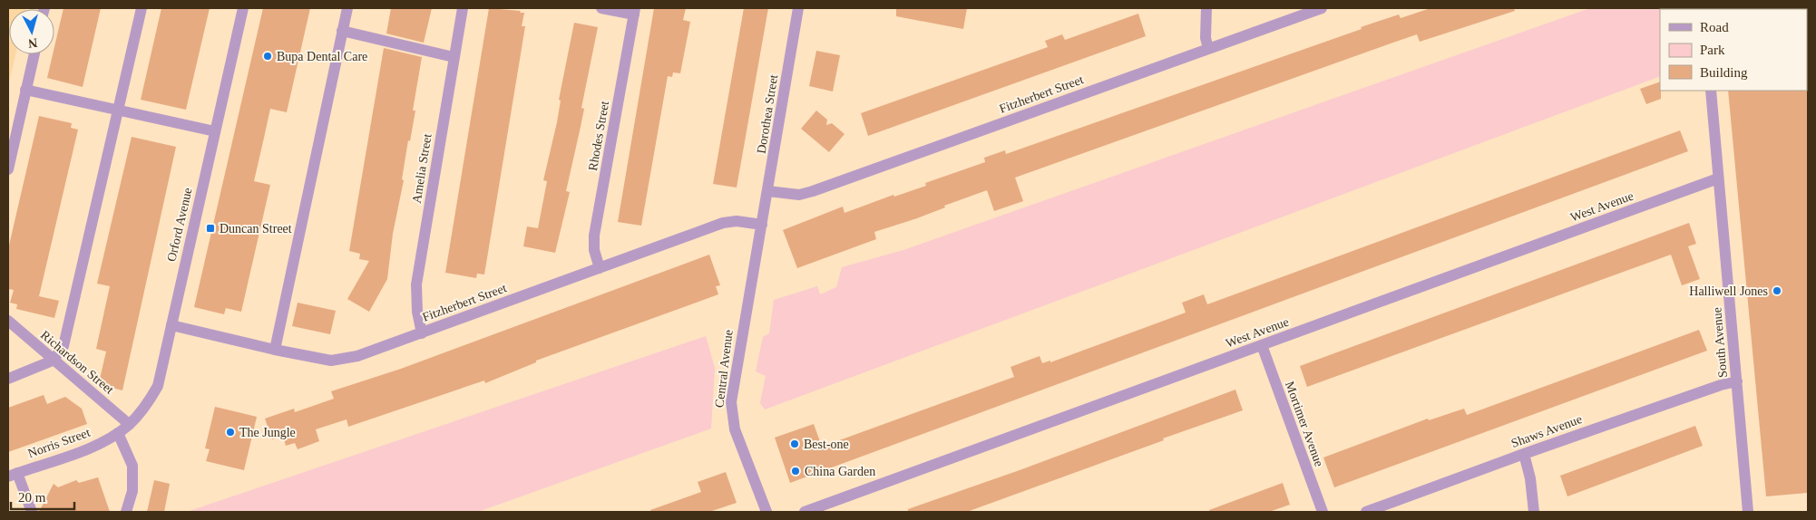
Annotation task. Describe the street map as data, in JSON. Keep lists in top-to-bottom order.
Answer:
{
  "streets": {
    "street": [
      "Fitzherbert Street",
      "Dorothea Street",
      "Rhodes Street",
      "Amelia Street",
      "West Avenue",
      "Orford Avenue",
      "South Avenue",
      "Richardson Street",
      "Central Avenue",
      "Mortimer Avenue",
      "Shaws Avenue",
      "Norris Street"
    ]
  },
  "crossings": [
    ["Fitzherbert Street", "Dorothea Street"],
    ["Fitzherbert Street", "Rhodes Street"],
    ["Fitzherbert Street", "Amelia Street"],
    ["Fitzherbert Street", "Orford Avenue"],
    ["Fitzherbert Street", "Central Avenue"],
    ["Dorothea Street", "Central Avenue"],
    ["West Avenue", "South Avenue"],
    ["West Avenue", "Mortimer Avenue"],
    ["Orford Avenue", "Richardson Street"],
    ["Orford Avenue", "Norris Street"],
    ["South Avenue", "Shaws Avenue"]
  ],
  "places": {
    "other": [
      "Bupa Dental Care",
      "Halliwell Jones",
      "The Jungle",
      "Best-one",
      "China Garden"
    ],
    "transit": ["Duncan Street"]
  },
  "legend": ["Road", "Park", "Building"],
  "scale_bar": "20 m",
  "north": "bottom"
}
